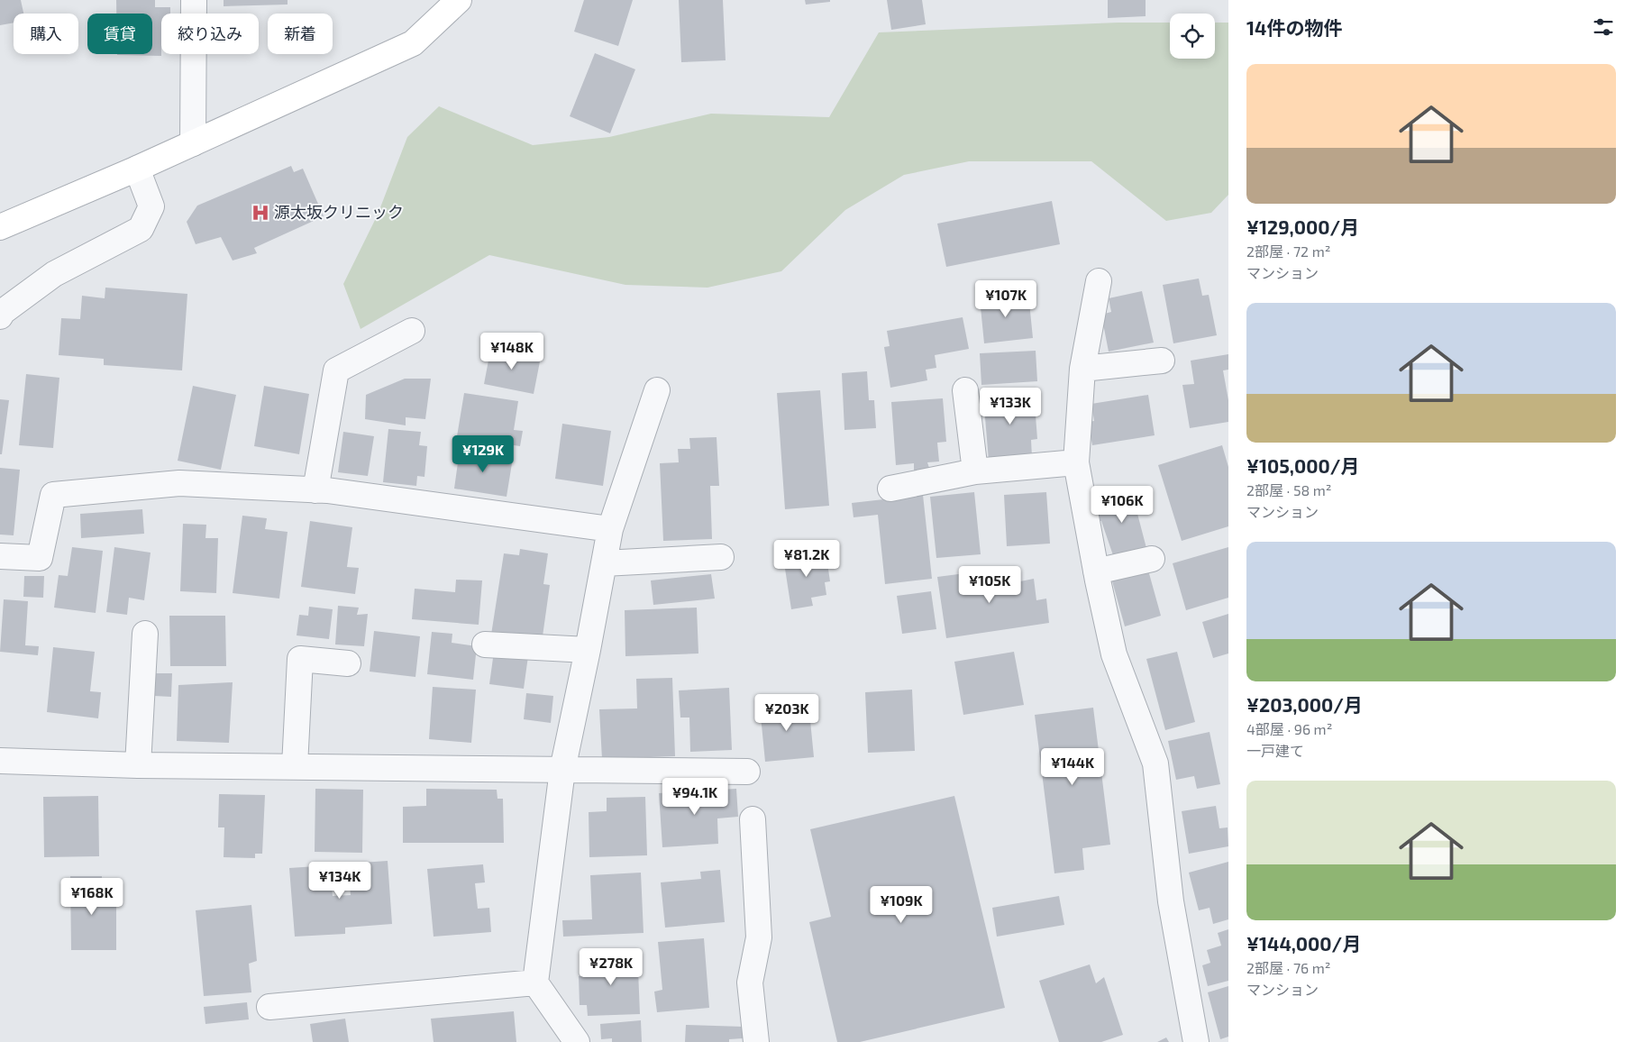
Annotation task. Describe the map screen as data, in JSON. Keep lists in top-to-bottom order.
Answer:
{
  "places": {
    "hospital": ["源太坂クリニック"]
  },
  "page": {
    "heading": "14件の物件",
    "chip": [
      "購入",
      "賃貸",
      "絞り込み",
      "新着"
    ],
    "list": [
      {
        "name": "¥129,000/月",
        "note": "2部屋 · 72 m² · マンション"
      },
      {
        "name": "¥105,000/月",
        "note": "2部屋 · 58 m² · マンション"
      },
      {
        "name": "¥203,000/月",
        "note": "4部屋 · 96 m² · 一戸建て"
      },
      {
        "name": "¥144,000/月",
        "note": "2部屋 · 76 m² · マンション"
      }
    ],
    "price": [
      "¥107K",
      "¥148K",
      "¥133K",
      "¥129K",
      "¥106K",
      "¥81.2K",
      "¥105K",
      "¥203K",
      "¥144K",
      "¥94.1K",
      "¥134K",
      "¥168K",
      "¥109K",
      "¥278K"
    ]
  }
}
